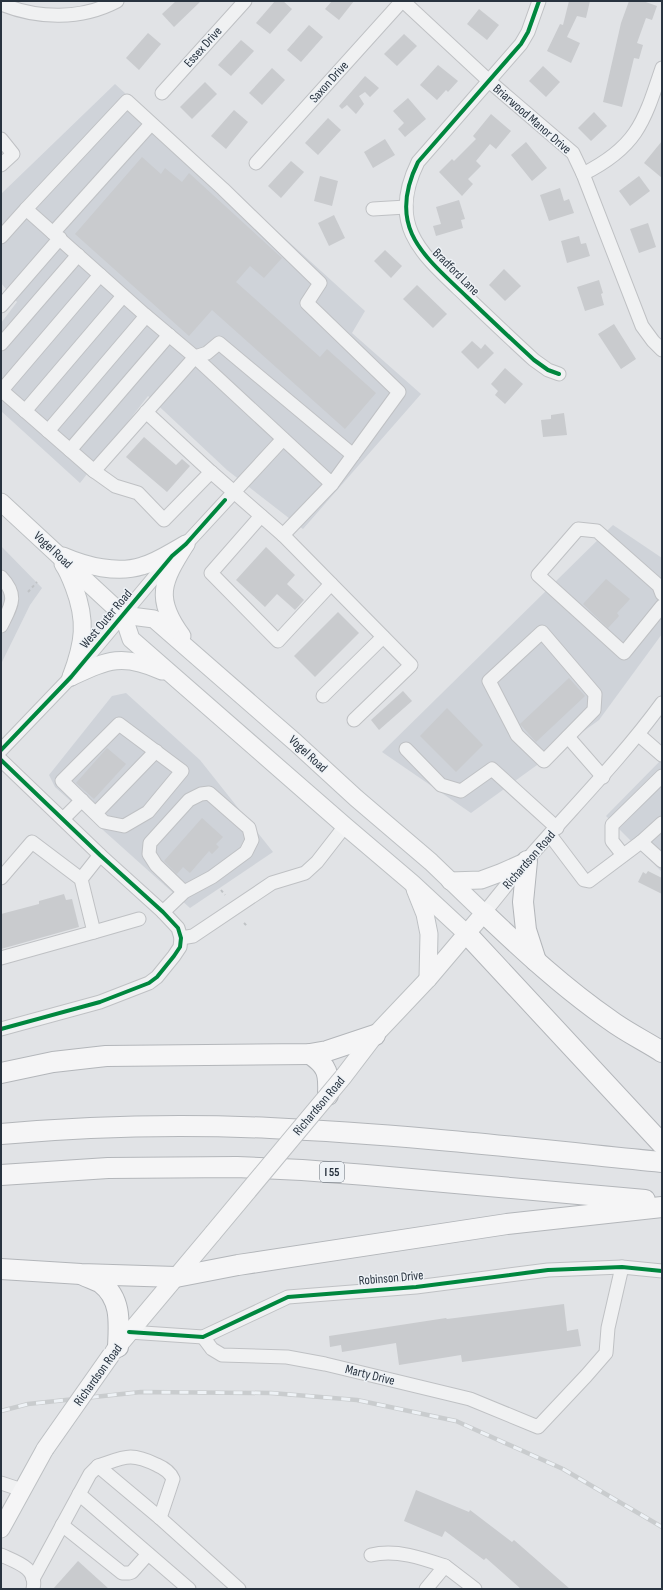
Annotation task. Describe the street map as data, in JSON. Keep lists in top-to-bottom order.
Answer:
{
  "streets": {
    "highway": ["I 55"],
    "main road": ["Vogel Road", "Richardson Road"],
    "street": [
      "Essex Drive",
      "Saxon Drive",
      "Briarwood Manor Drive",
      "Bradford Lane",
      "West Outer Road",
      "Robinson Drive",
      "Marty Drive"
    ]
  },
  "crossings": [
    ["Saxon Drive", "Briarwood Manor Drive"],
    ["Briarwood Manor Drive", "Bradford Lane"],
    ["Vogel Road", "West Outer Road"],
    ["Vogel Road", "Richardson Road"],
    ["Richardson Road", "Robinson Drive"],
    ["Robinson Drive", "Marty Drive"]
  ]
}
